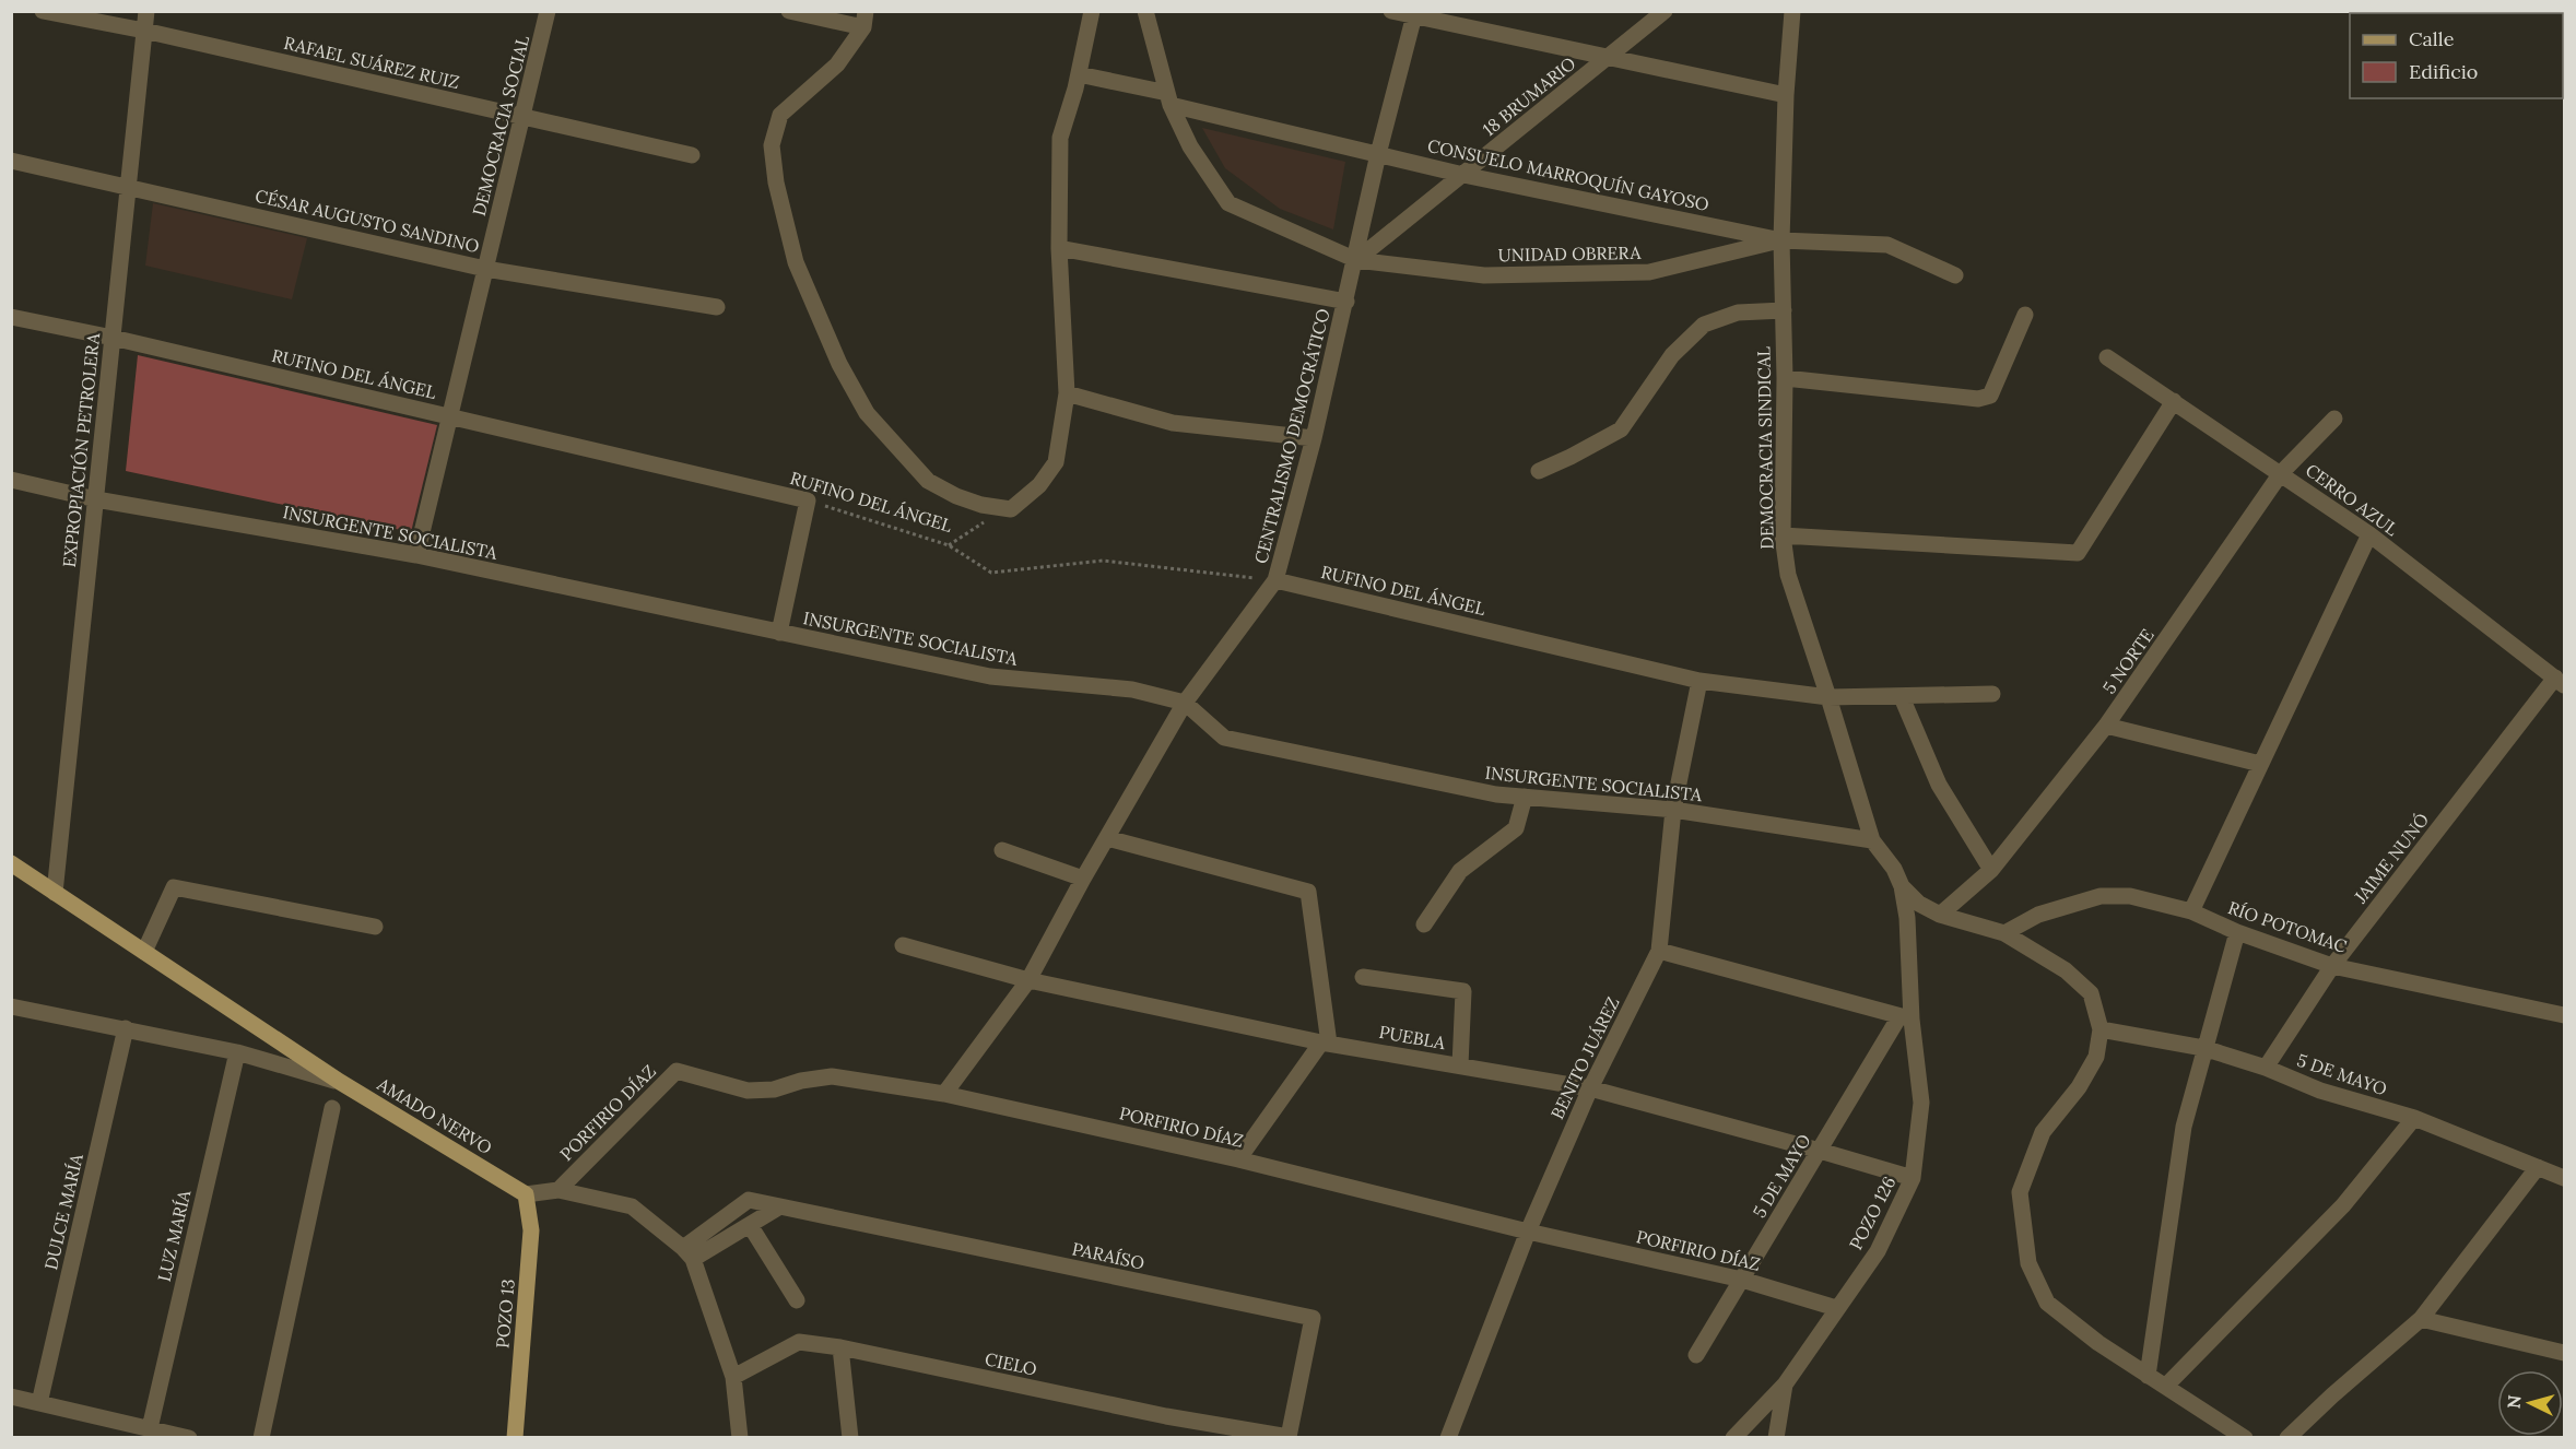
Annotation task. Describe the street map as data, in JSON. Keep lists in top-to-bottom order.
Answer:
{
  "streets": {
    "main road": ["AMADO NERVO", "POZO 13"],
    "street": [
      "RAFAEL SUÁREZ RUIZ",
      "18 BRUMARIO",
      "DEMOCRACIA SOCIAL",
      "CONSUELO MARROQUÍN GAYOSO",
      "CÉSAR AUGUSTO SANDINO",
      "UNIDAD OBRERA",
      "RUFINO DEL ÁNGEL",
      "CENTRALISMO DEMOCRÁTICO",
      "DEMOCRACIA SINDICAL",
      "EXPROPIACIÓN PETROLERA",
      "CERRO AZUL",
      "INSURGENTE SOCIALISTA",
      "5 NORTE",
      "JAIME NUNÓ",
      "RÍO POTOMAC",
      "PUEBLA",
      "BENITO JUÁREZ",
      "5 DE MAYO",
      "PORFIRIO DÍAZ",
      "DULCE MARÍA",
      "POZO 126",
      "LUZ MARÍA",
      "PARAÍSO",
      "CIELO"
    ]
  },
  "crossings": [
    ["RAFAEL SUÁREZ RUIZ", "DEMOCRACIA SOCIAL"],
    ["RAFAEL SUÁREZ RUIZ", "EXPROPIACIÓN PETROLERA"],
    ["18 BRUMARIO", "CONSUELO MARROQUÍN GAYOSO"],
    ["18 BRUMARIO", "UNIDAD OBRERA"],
    ["18 BRUMARIO", "CENTRALISMO DEMOCRÁTICO"],
    ["DEMOCRACIA SOCIAL", "CÉSAR AUGUSTO SANDINO"],
    ["DEMOCRACIA SOCIAL", "RUFINO DEL ÁNGEL"],
    ["DEMOCRACIA SOCIAL", "INSURGENTE SOCIALISTA"],
    ["CONSUELO MARROQUÍN GAYOSO", "UNIDAD OBRERA"],
    ["CONSUELO MARROQUÍN GAYOSO", "CENTRALISMO DEMOCRÁTICO"],
    ["CONSUELO MARROQUÍN GAYOSO", "DEMOCRACIA SINDICAL"],
    ["CÉSAR AUGUSTO SANDINO", "EXPROPIACIÓN PETROLERA"],
    ["UNIDAD OBRERA", "CENTRALISMO DEMOCRÁTICO"],
    ["UNIDAD OBRERA", "DEMOCRACIA SINDICAL"],
    ["RUFINO DEL ÁNGEL", "CENTRALISMO DEMOCRÁTICO"],
    ["RUFINO DEL ÁNGEL", "DEMOCRACIA SINDICAL"],
    ["RUFINO DEL ÁNGEL", "EXPROPIACIÓN PETROLERA"],
    ["RUFINO DEL ÁNGEL", "BENITO JUÁREZ"],
    ["CENTRALISMO DEMOCRÁTICO", "INSURGENTE SOCIALISTA"],
    ["CENTRALISMO DEMOCRÁTICO", "PUEBLA"],
    ["CENTRALISMO DEMOCRÁTICO", "PORFIRIO DÍAZ"],
    ["DEMOCRACIA SINDICAL", "INSURGENTE SOCIALISTA"],
    ["DEMOCRACIA SINDICAL", "5 DE MAYO"],
    ["DEMOCRACIA SINDICAL", "POZO 126"],
    ["EXPROPIACIÓN PETROLERA", "INSURGENTE SOCIALISTA"],
    ["EXPROPIACIÓN PETROLERA", "AMADO NERVO"],
    ["CERRO AZUL", "5 NORTE"],
    ["CERRO AZUL", "JAIME NUNÓ"],
    ["INSURGENTE SOCIALISTA", "BENITO JUÁREZ"],
    ["JAIME NUNÓ", "RÍO POTOMAC"],
    ["JAIME NUNÓ", "5 DE MAYO"],
    ["PUEBLA", "BENITO JUÁREZ"],
    ["PUEBLA", "5 DE MAYO"],
    ["PUEBLA", "POZO 126"],
    ["BENITO JUÁREZ", "PORFIRIO DÍAZ"],
    ["5 DE MAYO", "PORFIRIO DÍAZ"],
    ["5 DE MAYO", "POZO 126"],
    ["PORFIRIO DÍAZ", "POZO 126"],
    ["AMADO NERVO", "POZO 13"],
    ["PARAÍSO", "CIELO"]
  ],
  "legend": ["Calle", "Edificio"],
  "north": "left"
}
